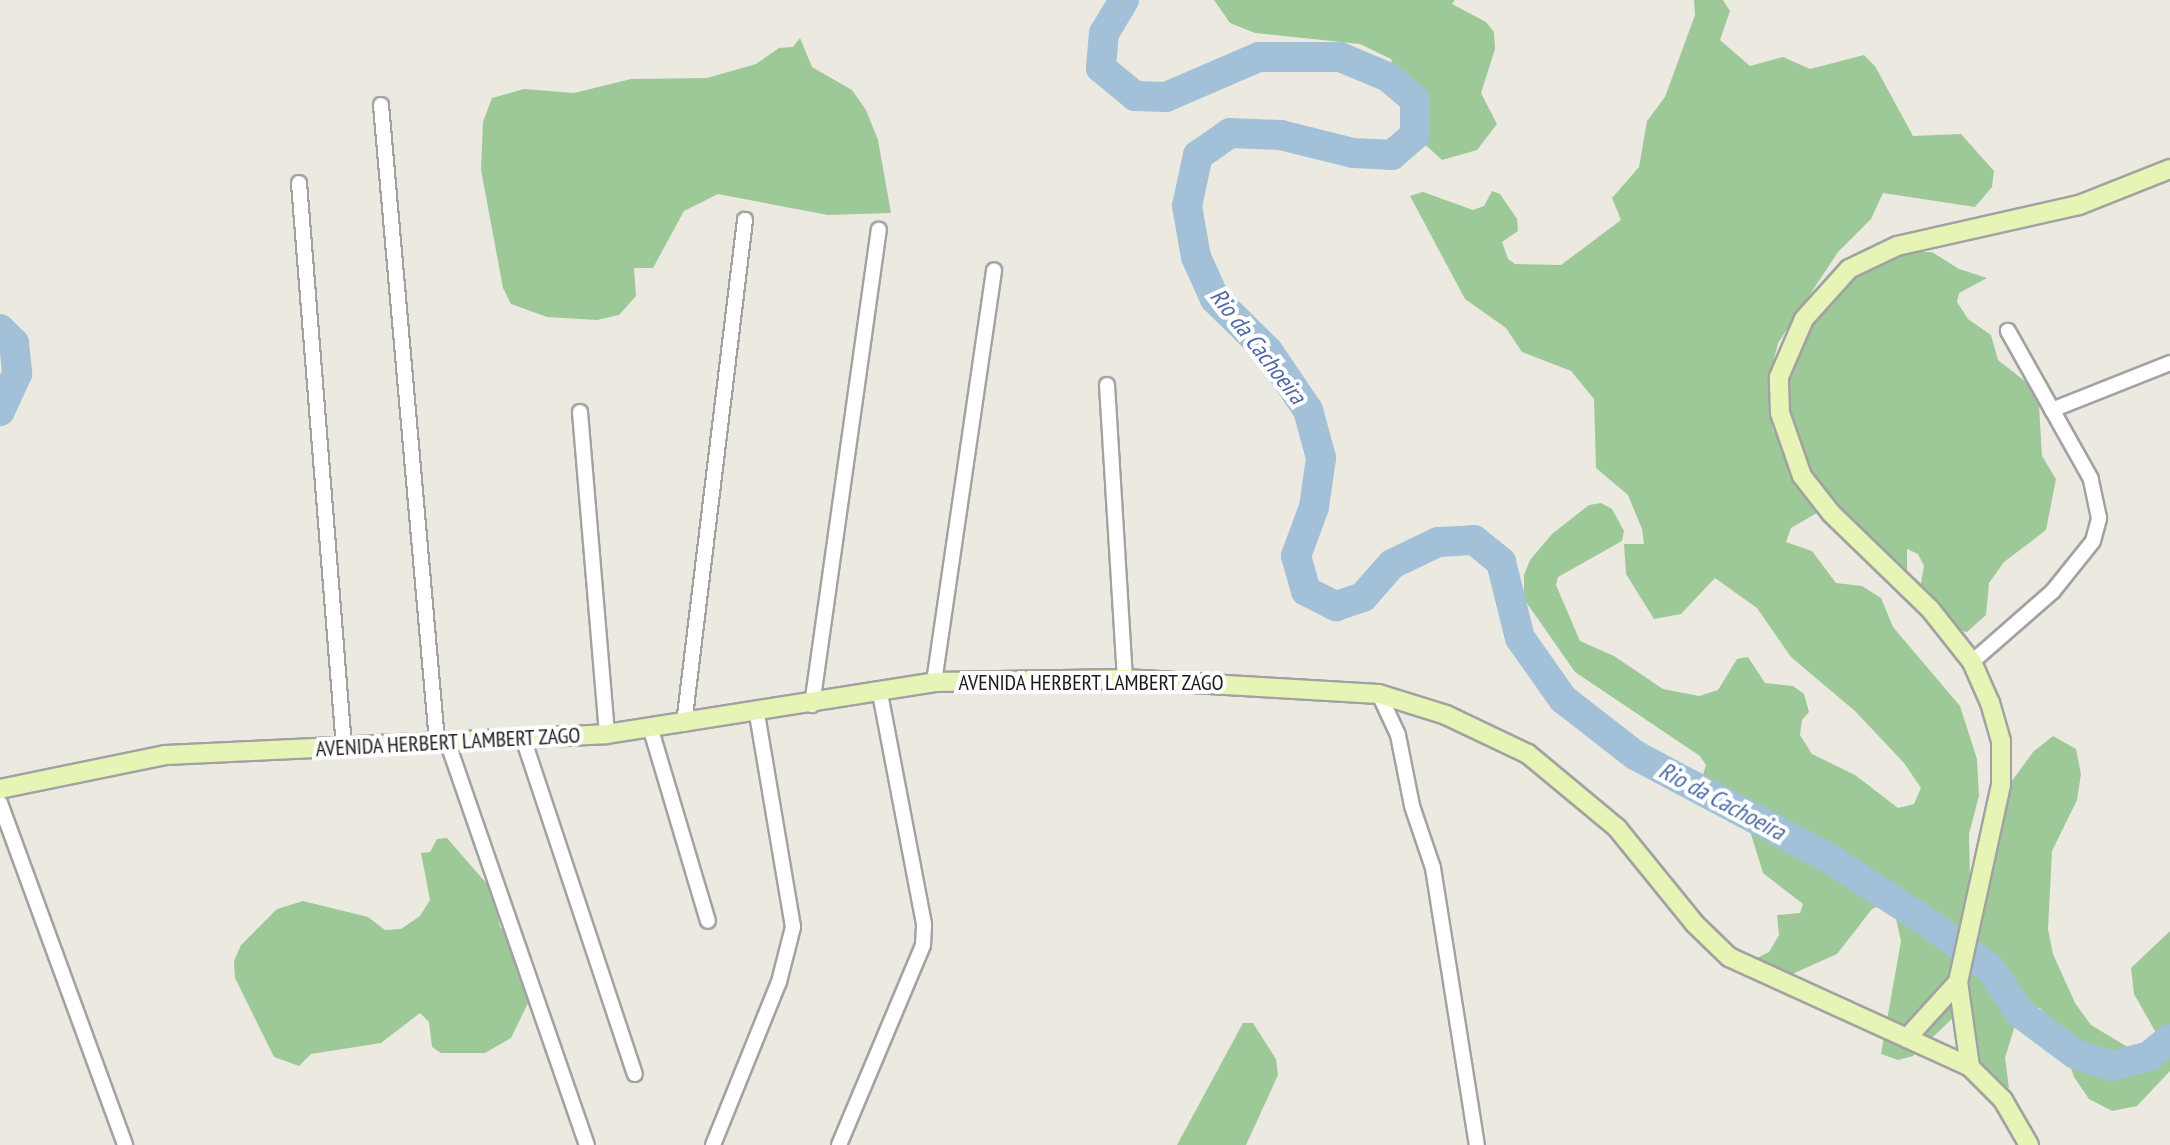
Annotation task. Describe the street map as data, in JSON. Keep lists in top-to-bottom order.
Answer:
{
  "streets": {
    "street": ["AVENIDA HERBERT LAMBERT ZAGO"]
  },
  "water": ["Rio da Cachoeira"]
}
